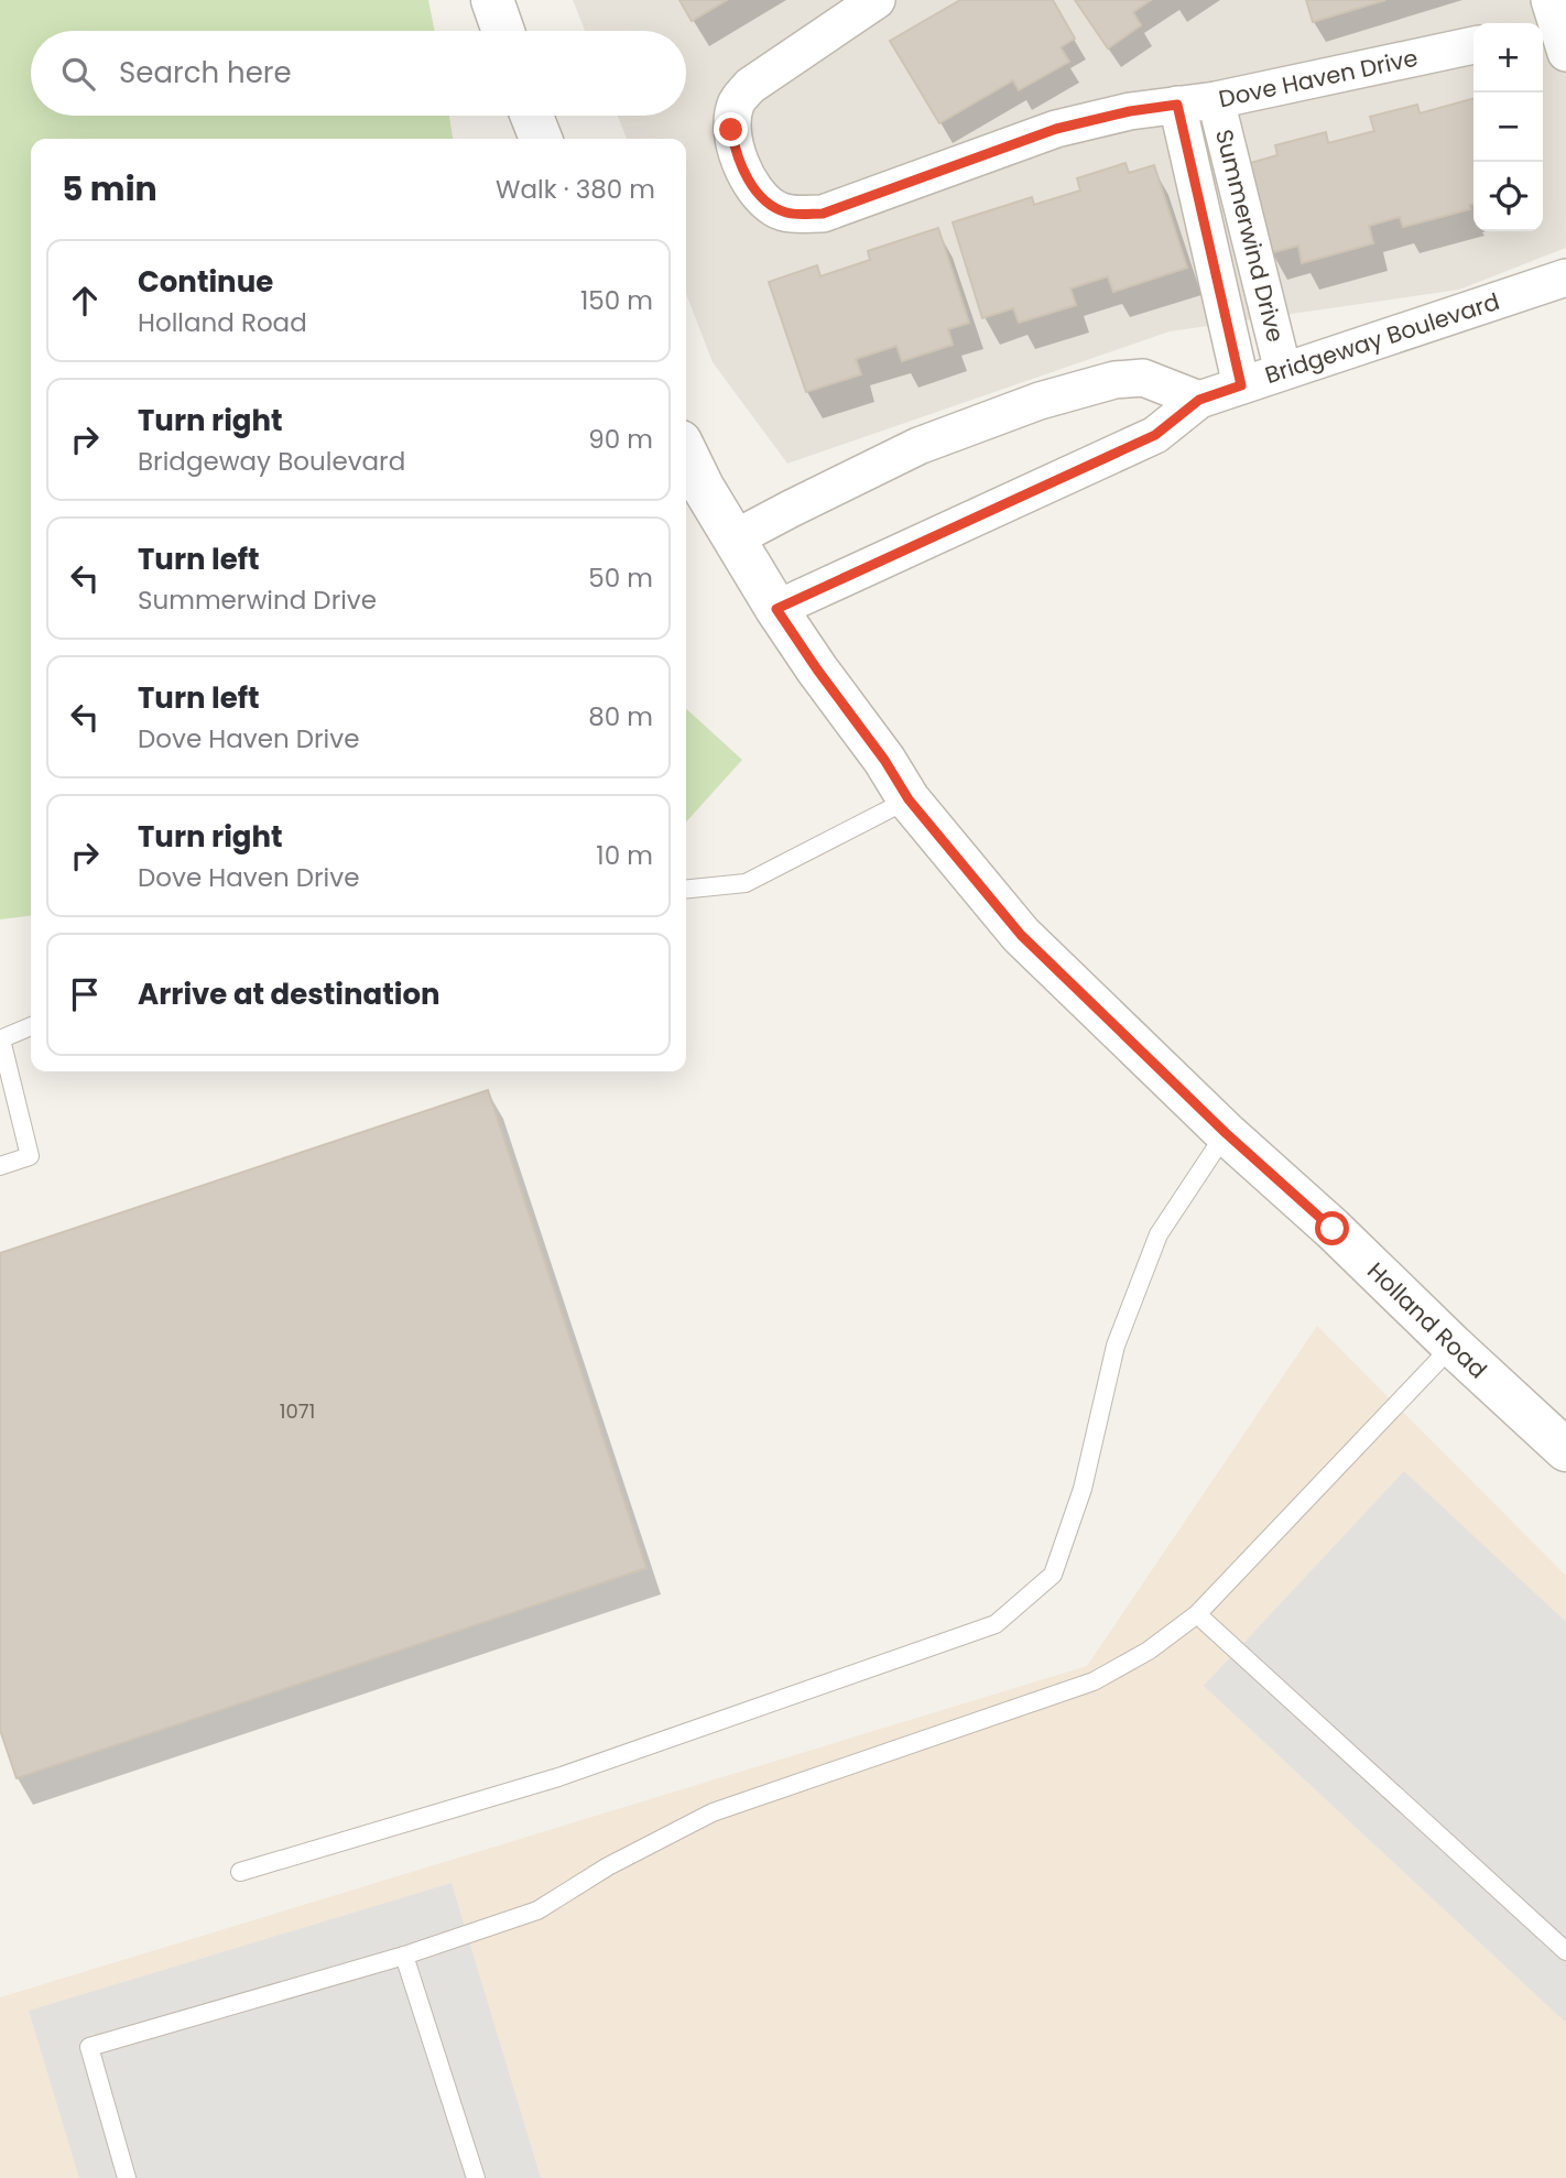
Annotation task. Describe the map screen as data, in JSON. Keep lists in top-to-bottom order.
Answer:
{
  "streets": {
    "street": [
      "Dove Haven Drive",
      "Summerwind Drive",
      "Bridgeway Boulevard",
      "Holland Road"
    ]
  },
  "crossings": [
    ["Dove Haven Drive", "Summerwind Drive"],
    ["Summerwind Drive", "Bridgeway Boulevard"],
    ["Bridgeway Boulevard", "Holland Road"]
  ],
  "house_numbers": ["1071"],
  "page": {
    "map_buttons": ["+", "−"],
    "search": "Search here",
    "heading": ["5 min", "Walk · 380 m"],
    "list": [
      ["Continue", "Holland Road", "150 m"],
      ["Turn right", "Bridgeway Boulevard", "90 m"],
      ["Turn left", "Summerwind Drive", "50 m"],
      ["Turn left", "Dove Haven Drive", "80 m"],
      ["Turn right", "Dove Haven Drive", "10 m"],
      "Arrive at destination"
    ]
  }
}
